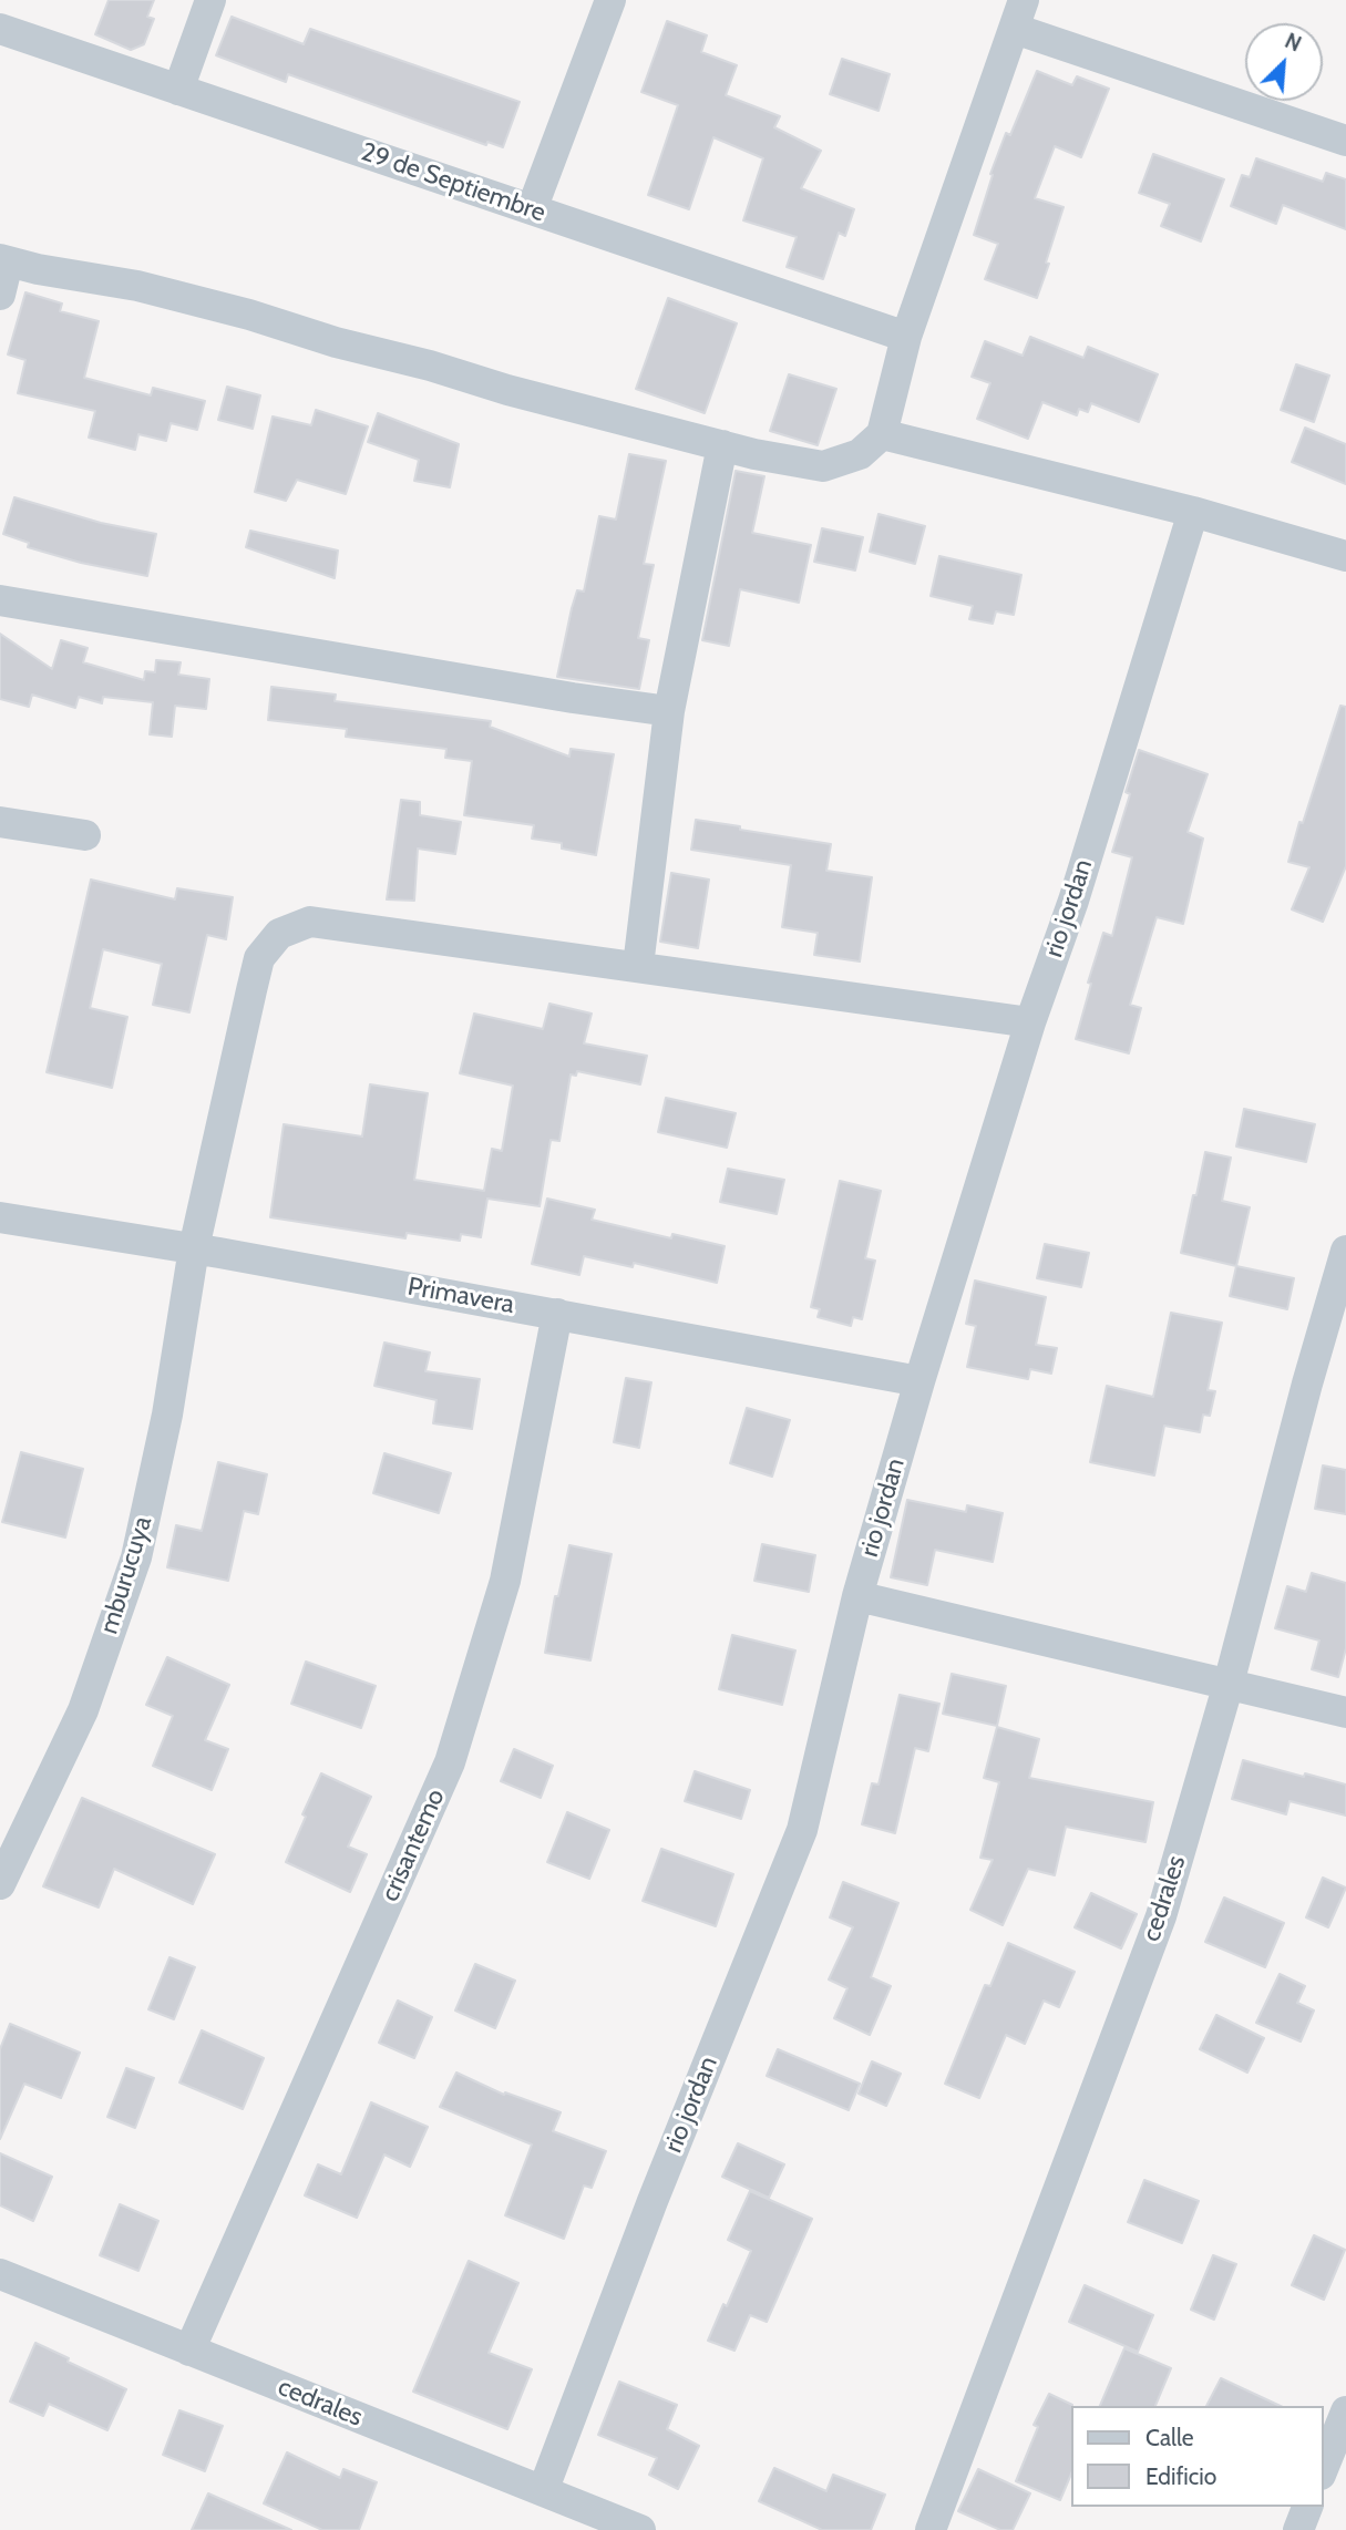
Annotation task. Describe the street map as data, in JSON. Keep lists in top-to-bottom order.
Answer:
{
  "streets": {
    "street": [
      "29 de Septiembre",
      "rio jordan",
      "Primavera",
      "mburucuya",
      "crisantemo",
      "cedrales"
    ]
  },
  "crossings": [
    ["rio jordan", "Primavera"],
    ["rio jordan", "mburucuya"],
    ["rio jordan", "cedrales"],
    ["Primavera", "mburucuya"],
    ["Primavera", "crisantemo"],
    ["crisantemo", "cedrales"]
  ],
  "legend": ["Calle", "Edificio"],
  "north": "top right"
}
